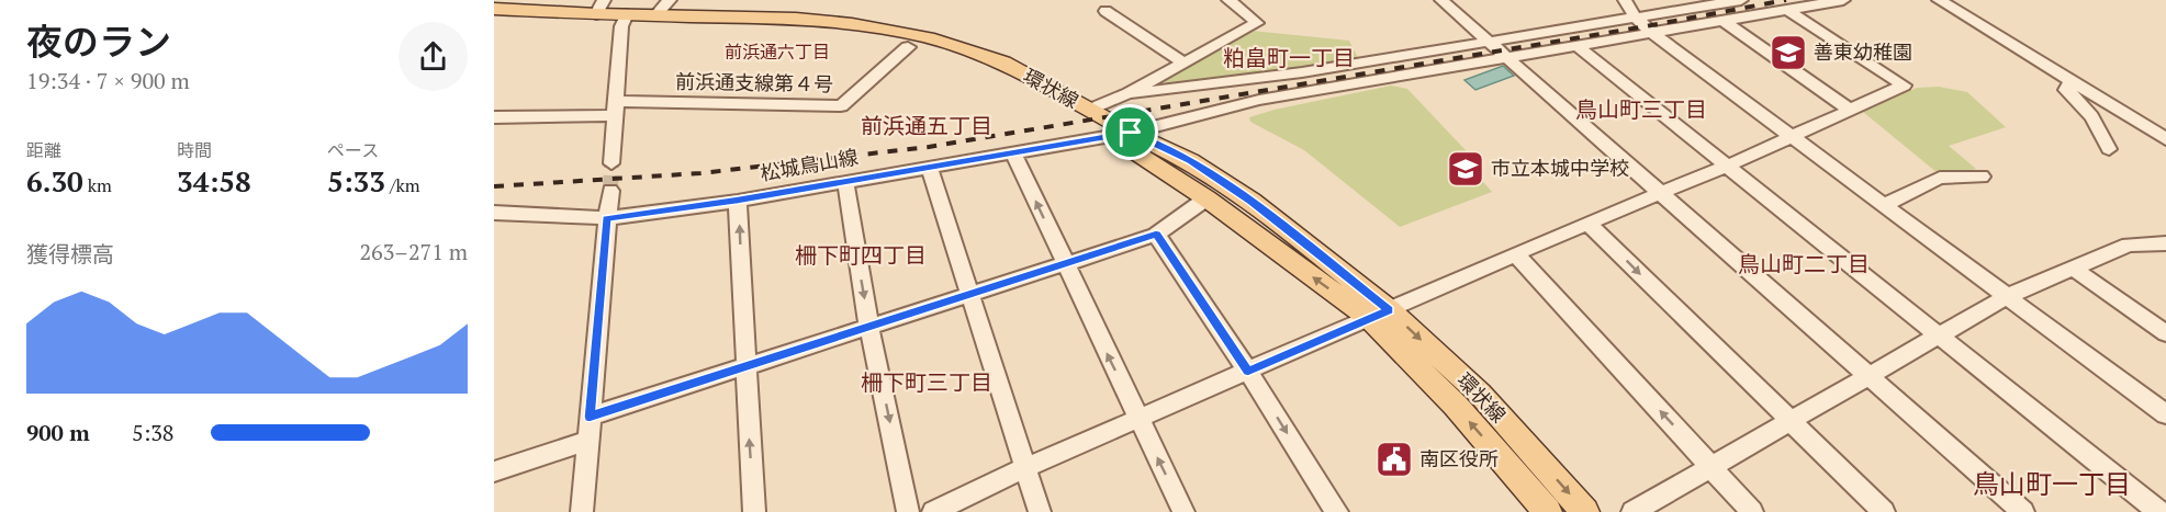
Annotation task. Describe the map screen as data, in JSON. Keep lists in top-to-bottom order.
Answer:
{
  "streets": {
    "main road": ["環状線"],
    "street": ["前浜通支線第４号", "松城鳥山線"]
  },
  "crossings": [
    ["前浜通支線第４号", "環状線"],
    ["環状線", "松城鳥山線"]
  ],
  "districts": [
    "前浜通六丁目",
    "粕畠町一丁目",
    "鳥山町三丁目",
    "前浜通五丁目",
    "柵下町四丁目",
    "鳥山町二丁目",
    "柵下町三丁目",
    "鳥山町一丁目"
  ],
  "places": {
    "school or university": ["善東幼稚園", "市立本城中学校"],
    "public building": ["南区役所"]
  },
  "page": {
    "heading": ["夜のラン", "19:34 · 7 × 900 m"],
    "stats": [
      ["距離", "6.30 km"],
      ["時間", "34:58"],
      ["ペース", "5:33 /km"]
    ],
    "chart": ["獲得標高", "263–271 m"],
    "list": [
      {
        "name": "900 m",
        "note": "5:38"
      }
    ]
  }
}
